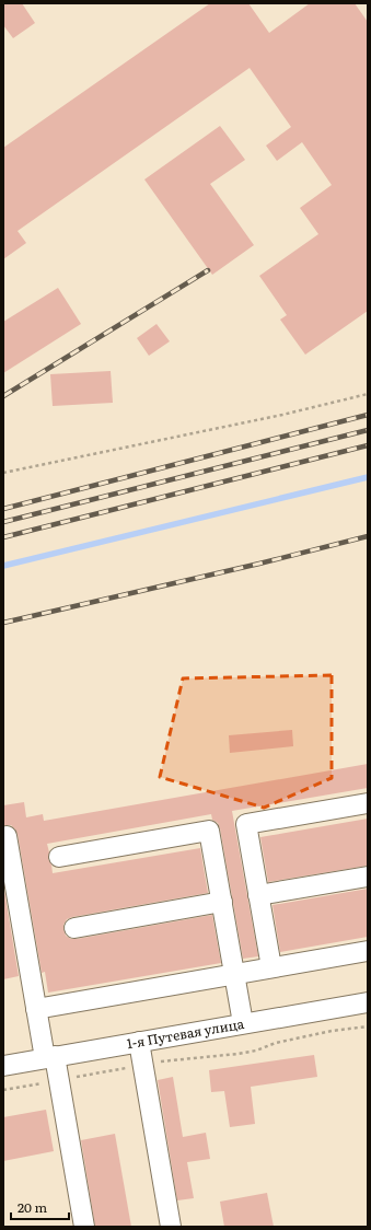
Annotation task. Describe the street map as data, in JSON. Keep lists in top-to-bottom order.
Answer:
{
  "streets": {
    "street": ["1-я Путевая улица"]
  },
  "scale_bar": "20 m"
}
